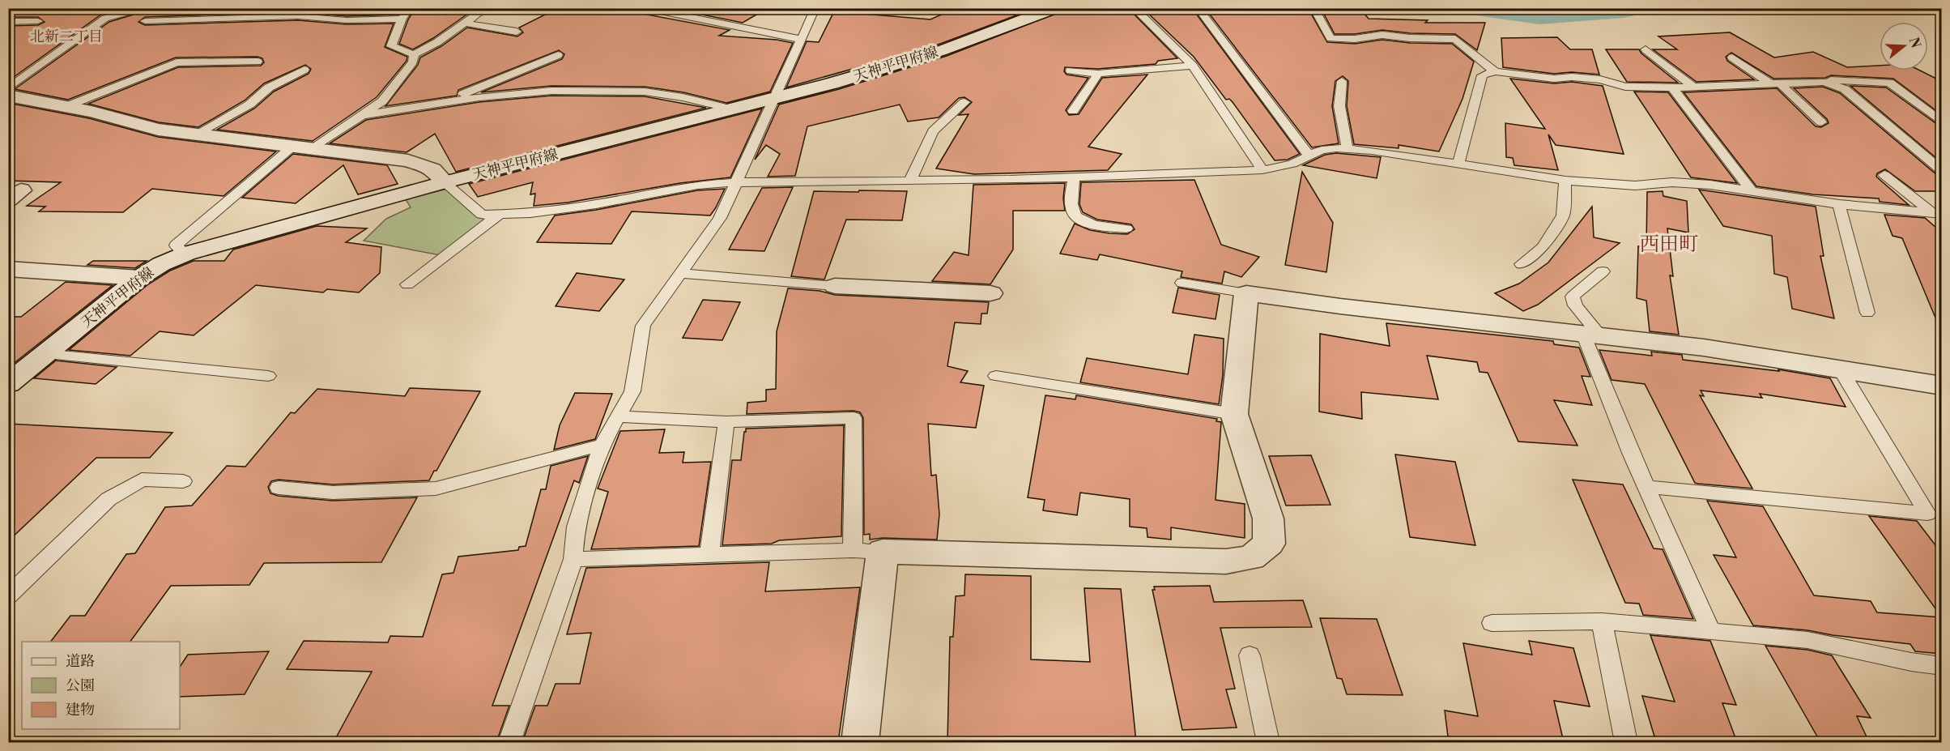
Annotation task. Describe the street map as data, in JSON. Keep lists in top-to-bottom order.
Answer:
{
  "streets": {
    "street": ["天神平甲府線"]
  },
  "districts": ["北新二丁目", "西田町"],
  "legend": ["道路", "公園", "建物"],
  "north": "right"
}
